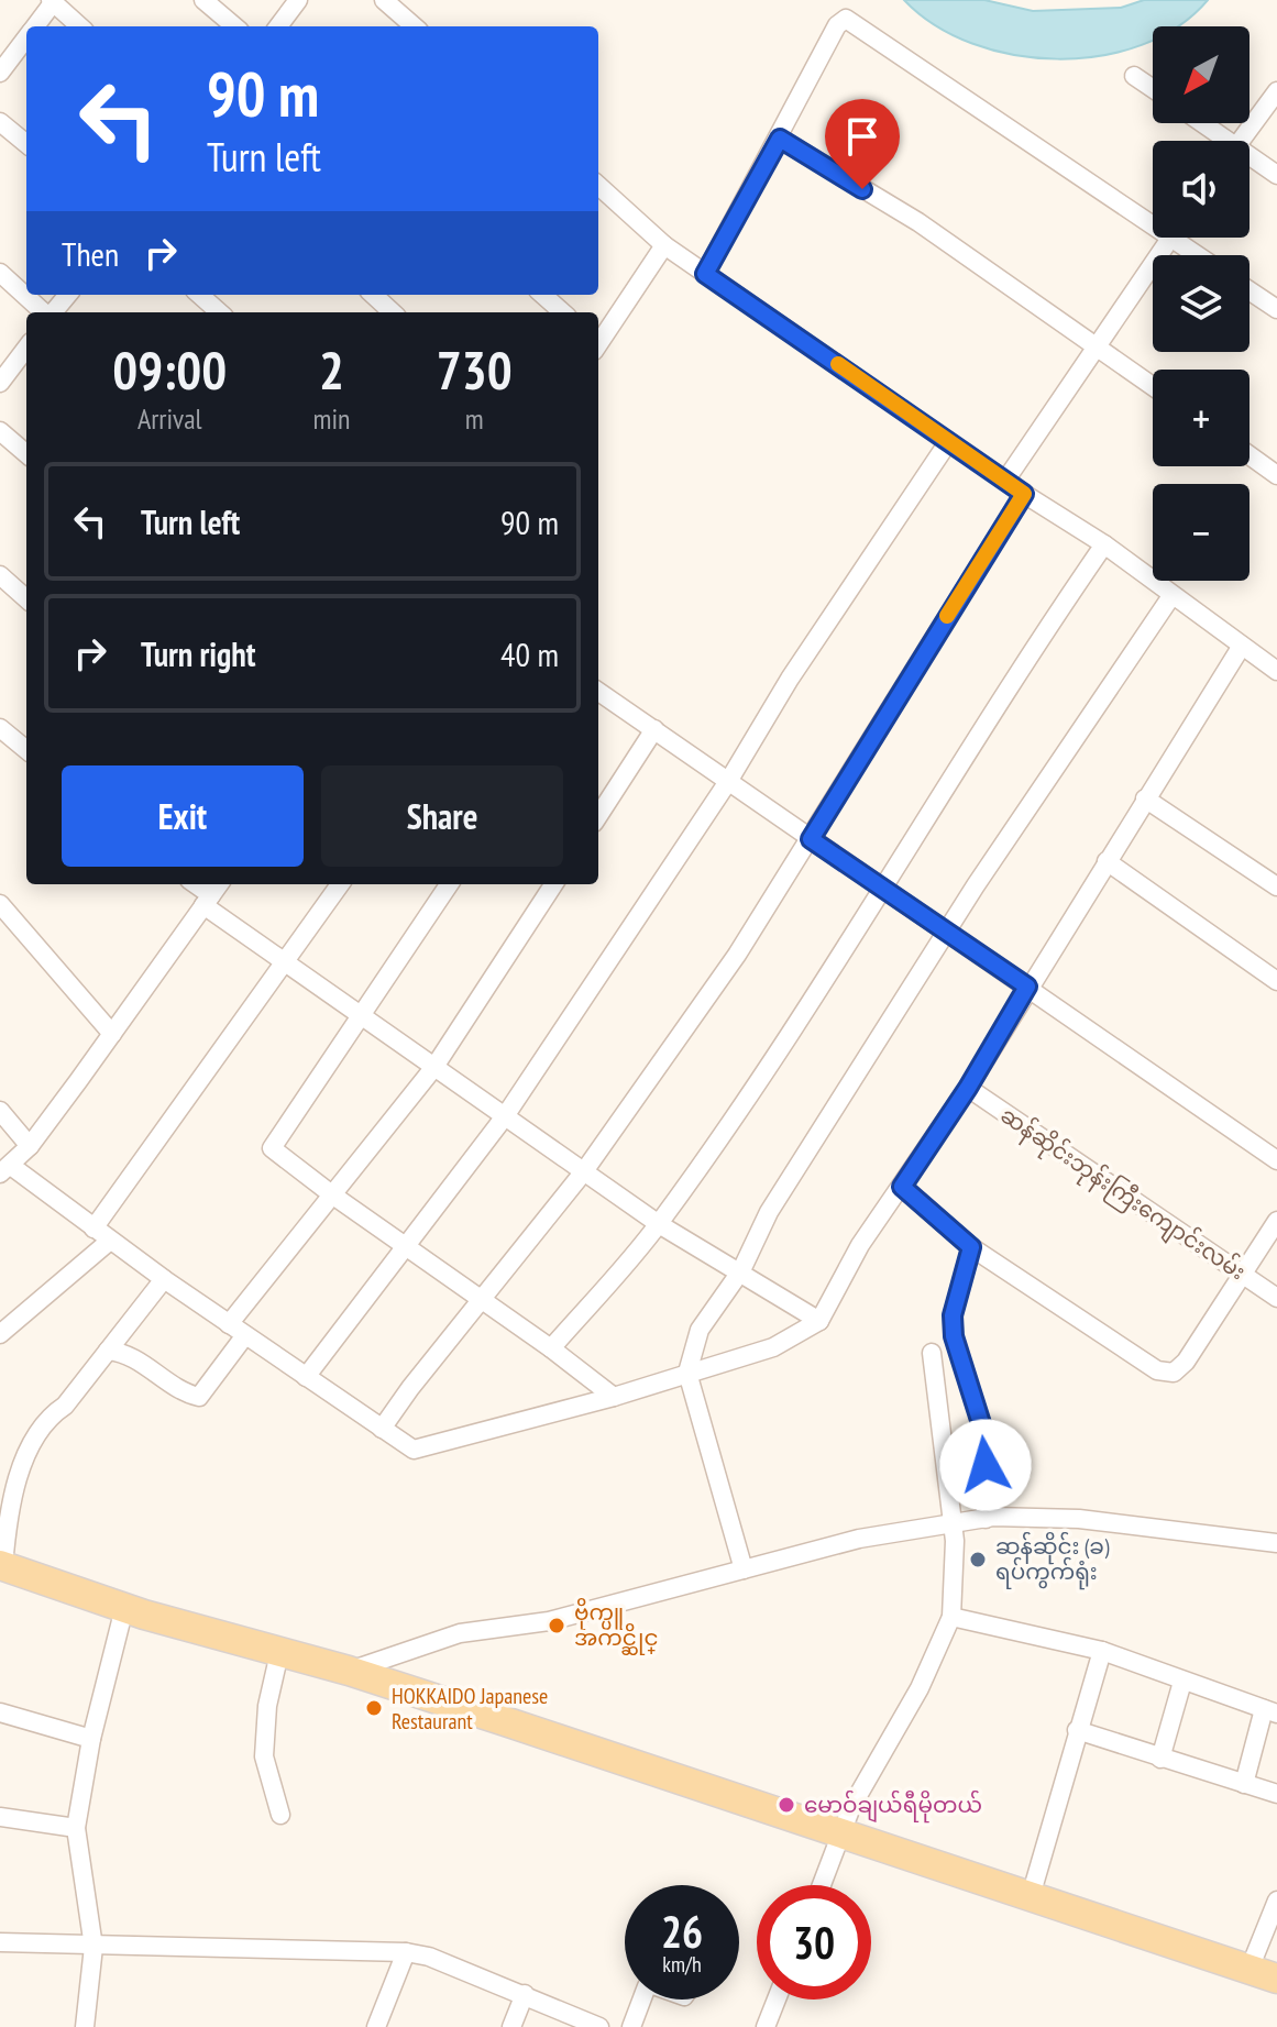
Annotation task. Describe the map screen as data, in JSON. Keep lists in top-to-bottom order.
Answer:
{
  "streets": {
    "street": ["ဆန်ဆိုင်းဘုန်းကြီးကျောင်းလမ်း"]
  },
  "places": [
    "ဆန်ဆိုင်း (ခ) ရပ်ကွက်ရုံး",
    "ဗိုက္ပူ အကင္ဆိုင္",
    "HOKKAIDO Japanese Restaurant",
    "မောဝ်ချယ်ရီမိုတယ်"
  ],
  "north": "bottom left",
  "page": {
    "map_buttons": ["+", "−"],
    "turn": ["90 m", "Turn left"],
    "then": "Then",
    "eta": [
      "09:00",
      "Arrival",
      "2",
      "min",
      "730",
      "m"
    ],
    "list": [
      {
        "name": "Turn left",
        "value": "90 m"
      },
      {
        "name": "Turn right",
        "value": "40 m"
      }
    ],
    "buttons": ["Exit", "Share"],
    "speed": "26 km/h",
    "limit": "30"
  }
}
